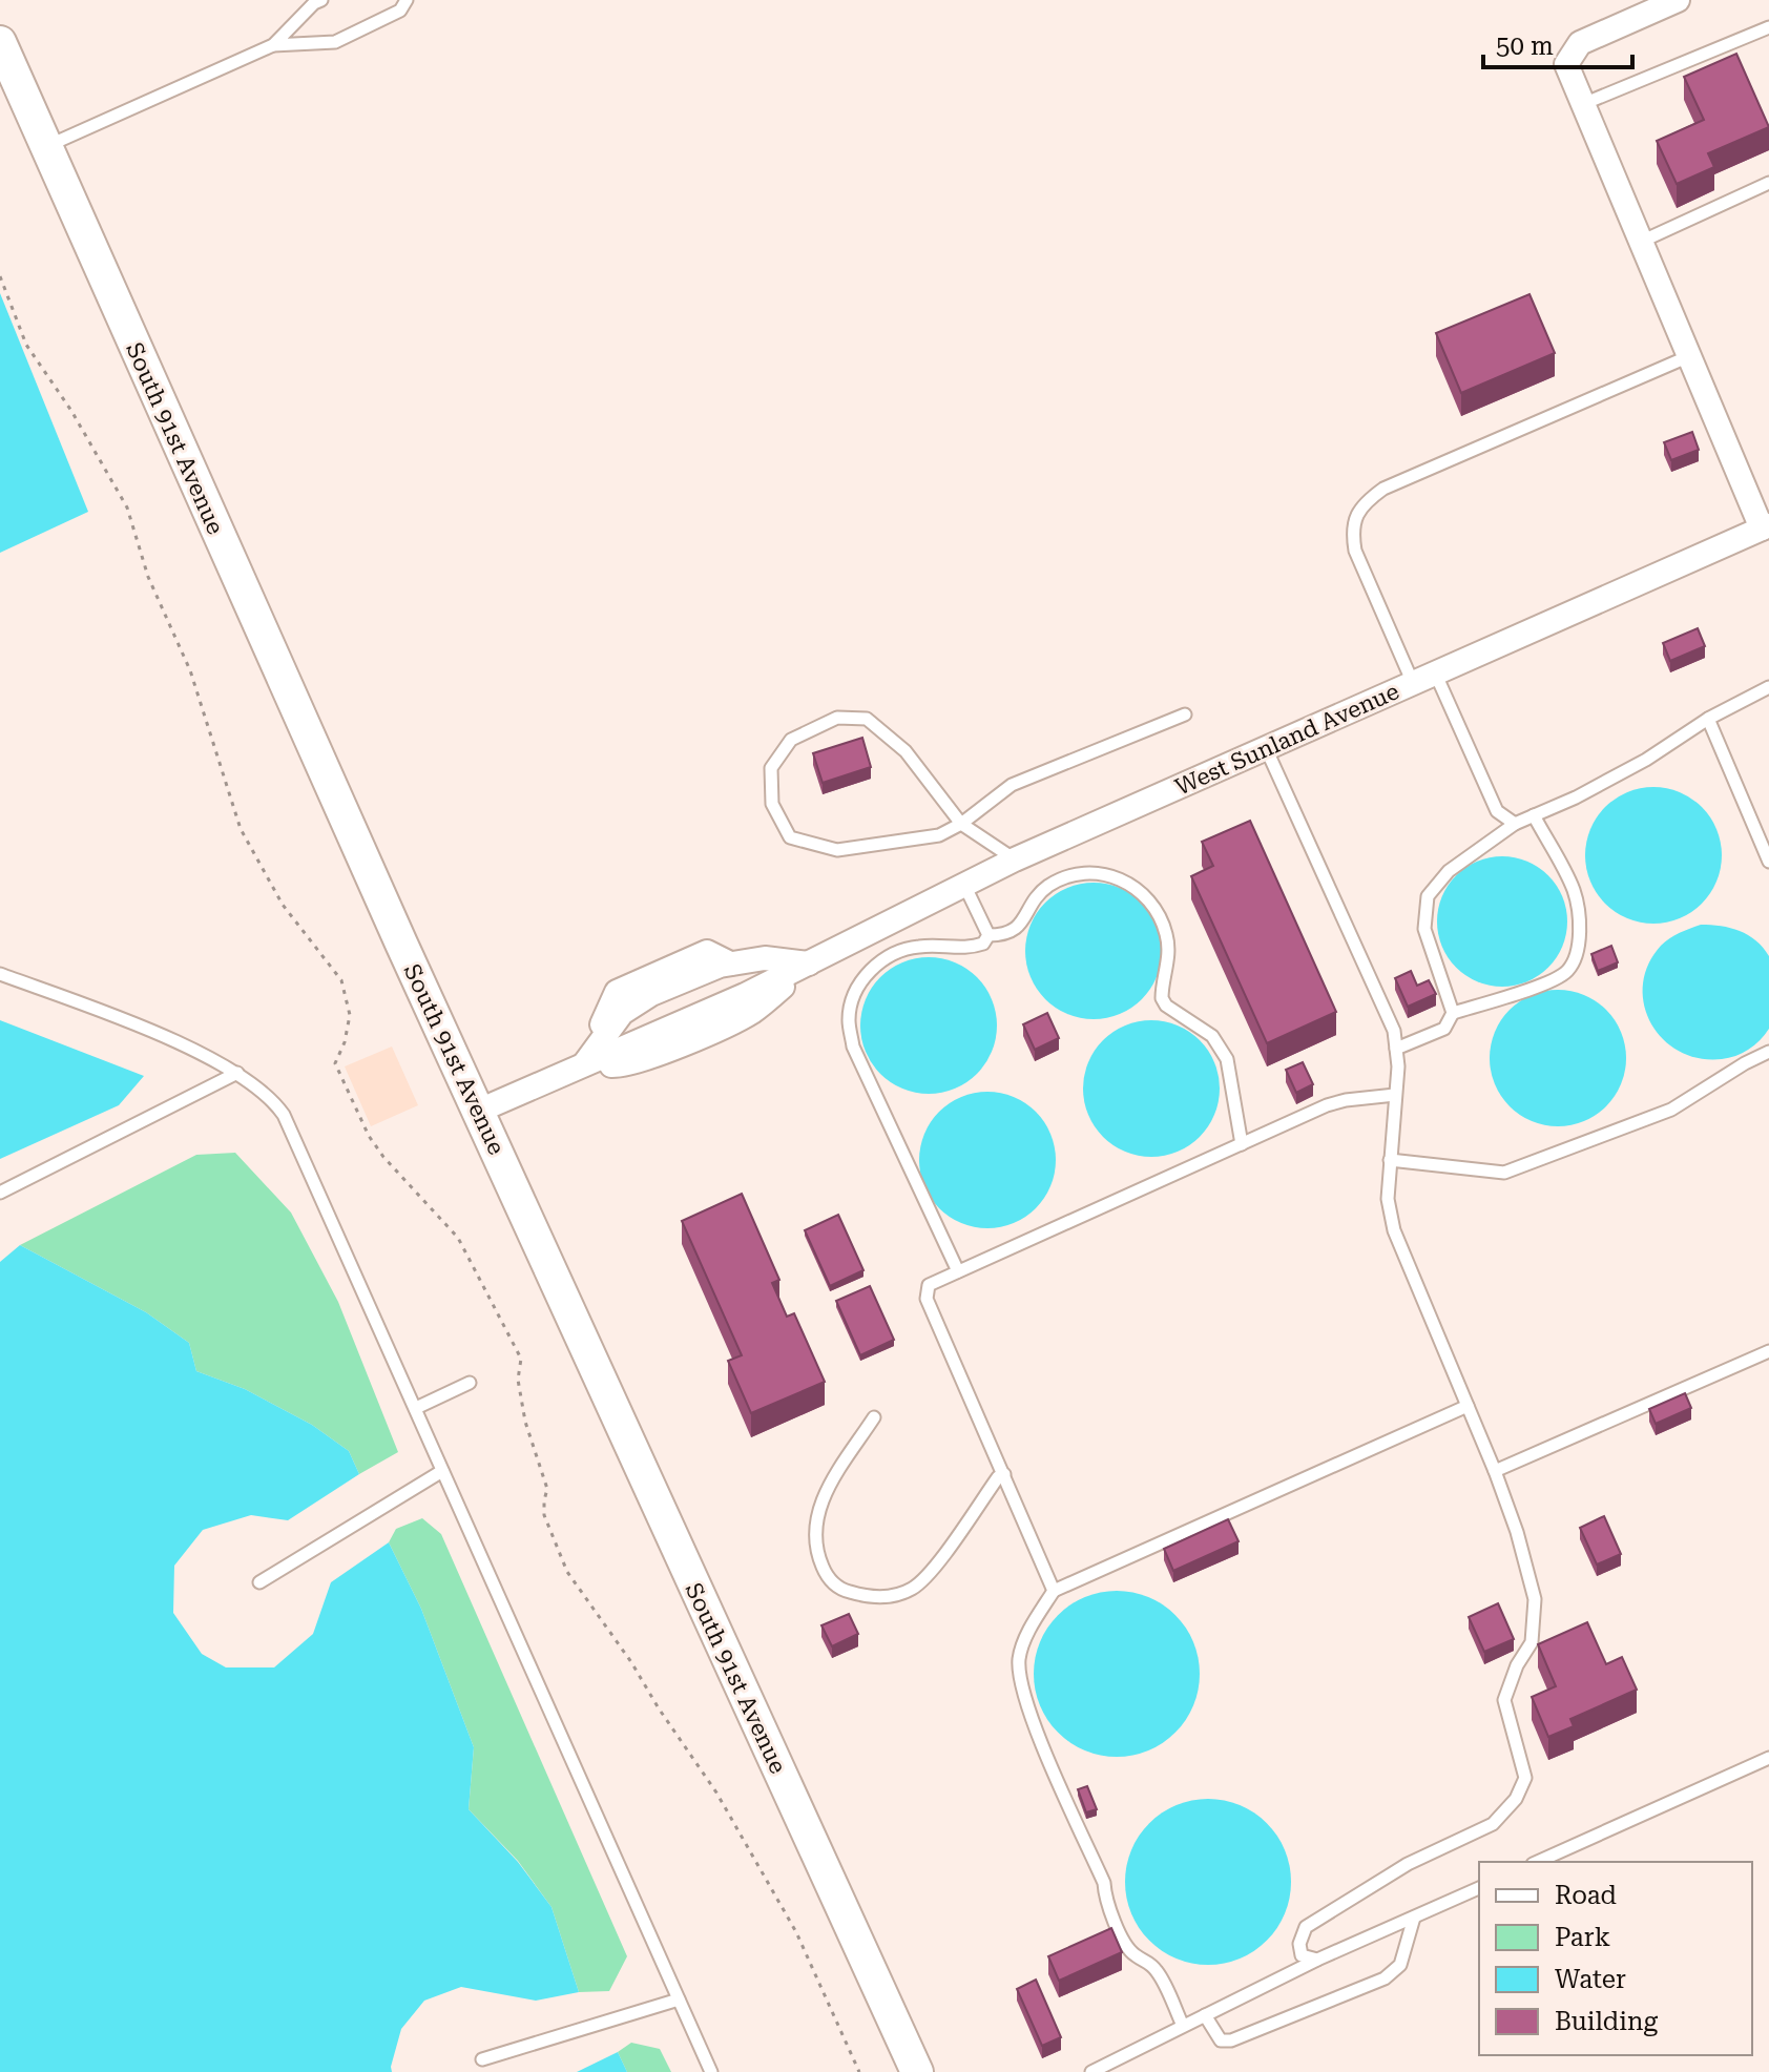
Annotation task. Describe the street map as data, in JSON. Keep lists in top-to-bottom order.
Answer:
{
  "streets": {
    "main road": ["South 91st Avenue"],
    "street": ["West Sunland Avenue"]
  },
  "crossings": [
    ["South 91st Avenue", "West Sunland Avenue"]
  ],
  "legend": [
    "Road",
    "Park",
    "Water",
    "Building"
  ],
  "scale_bar": "50 m"
}
